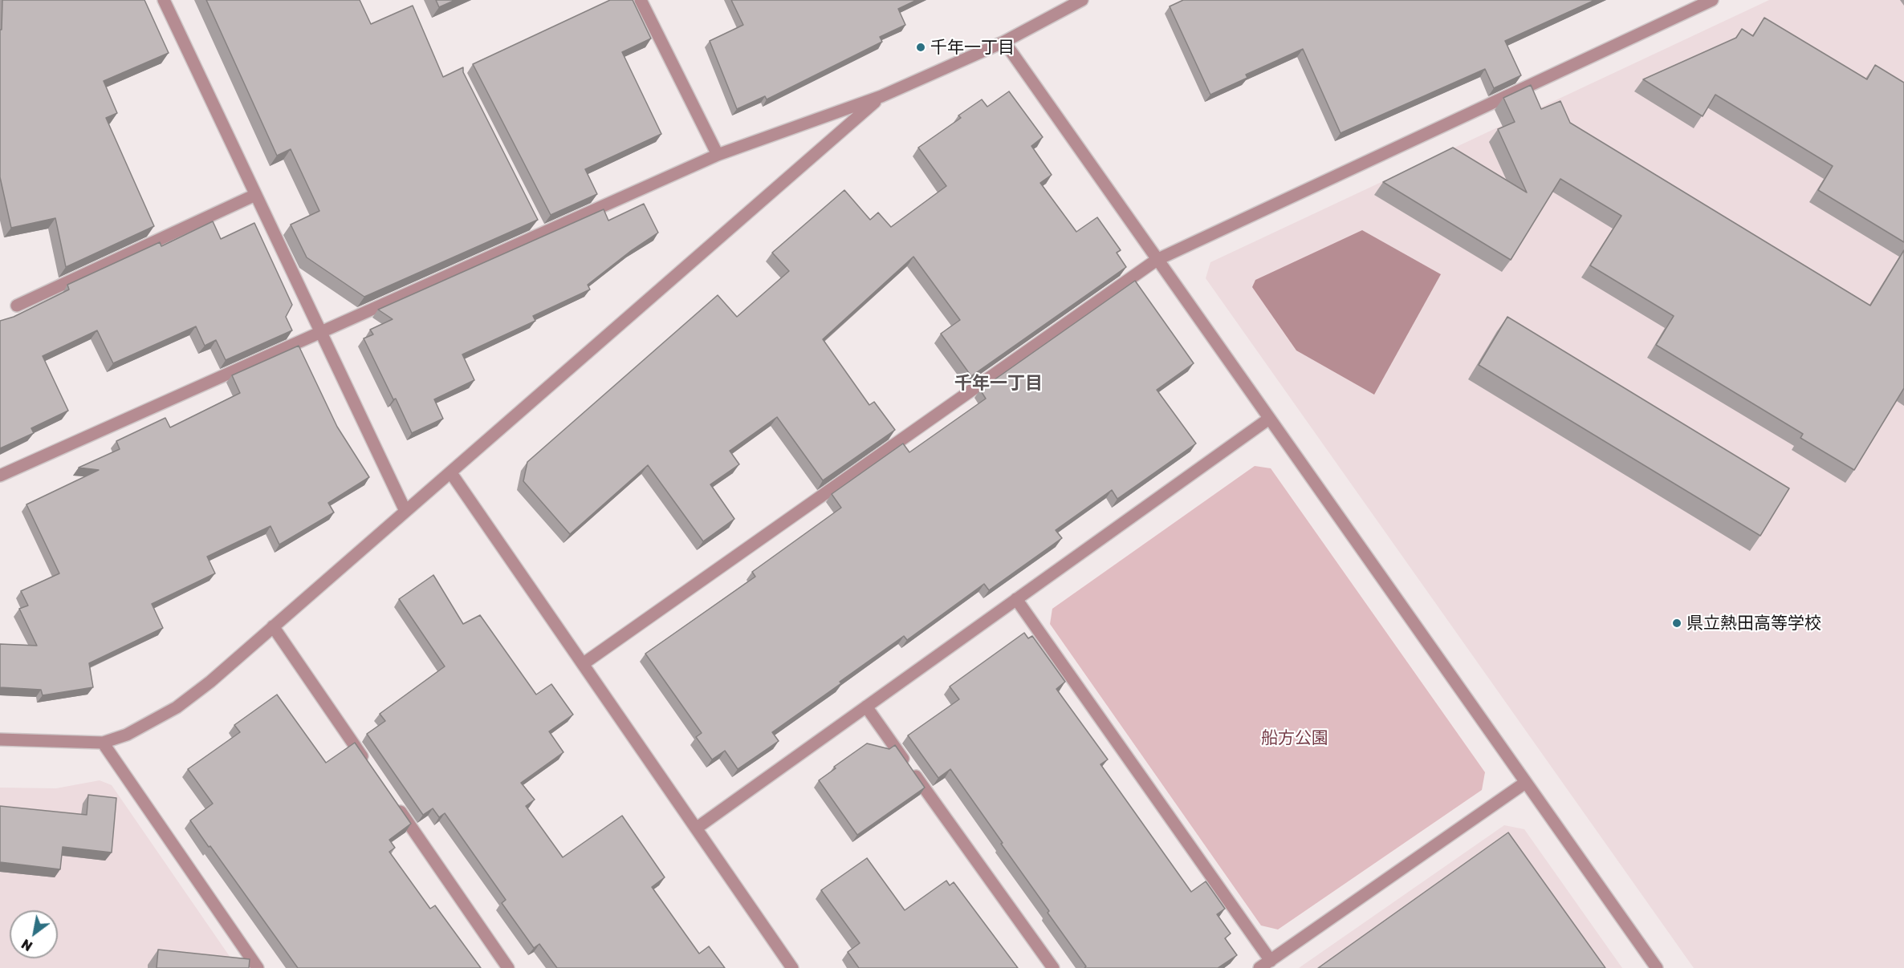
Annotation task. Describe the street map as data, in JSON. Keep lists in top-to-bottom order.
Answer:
{
  "districts": ["千年一丁目"],
  "parks": ["船方公園"],
  "places": ["千年一丁目", "県立熱田高等学校"],
  "north": "bottom left"
}
